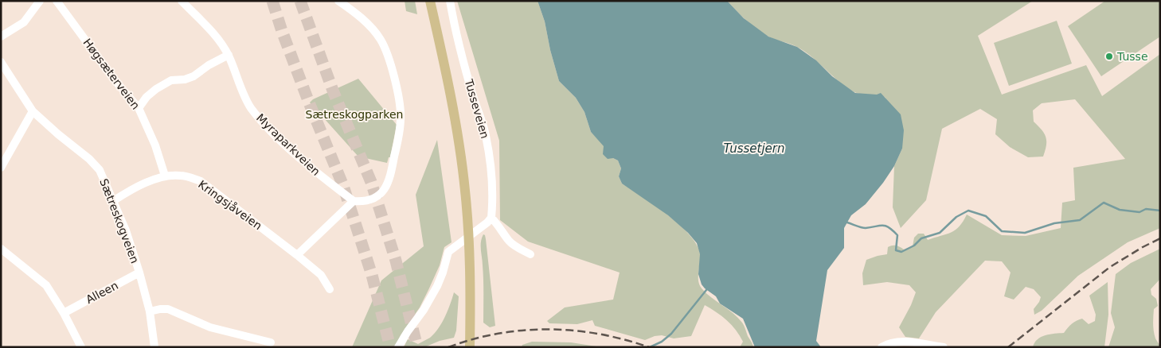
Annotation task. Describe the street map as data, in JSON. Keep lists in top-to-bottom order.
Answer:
{
  "streets": {
    "street": [
      "Høgsæterveien",
      "Tusseveien",
      "Myraparkveien",
      "Kringsjåveien",
      "Sætreskogveien",
      "Alleen"
    ]
  },
  "crossings": [
    ["Høgsæterveien", "Kringsjåveien"],
    ["Kringsjåveien", "Sætreskogveien"],
    ["Sætreskogveien", "Alleen"]
  ],
  "water": ["Tussetjern"],
  "parks": ["Sætreskogparken"],
  "places": ["Tusse"]
}
